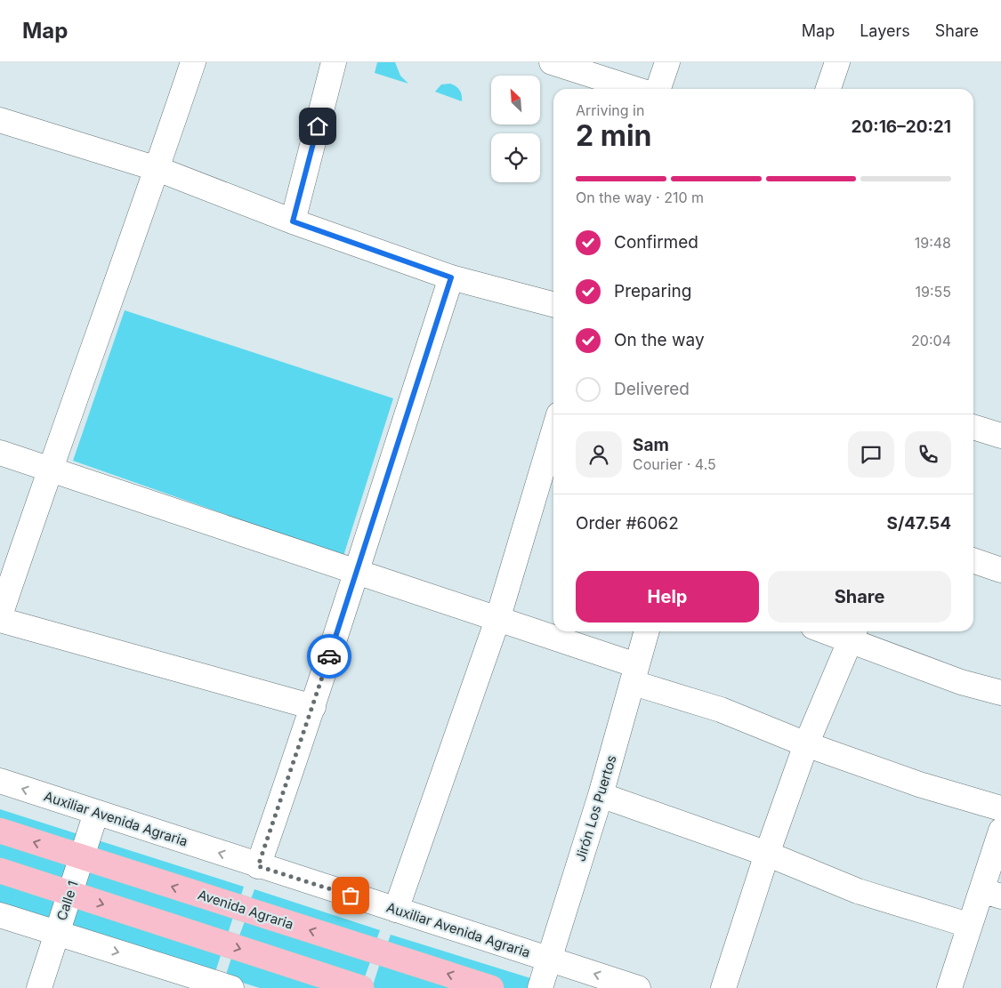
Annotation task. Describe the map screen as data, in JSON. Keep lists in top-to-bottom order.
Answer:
{
  "streets": {
    "main road": ["Avenida Agraria"],
    "street": ["Jirón Los Puertos", "Auxiliar Avenida Agraria", "Calle 1"]
  },
  "crossings": [
    ["Jirón Los Puertos", "Auxiliar Avenida Agraria"],
    ["Auxiliar Avenida Agraria", "Calle 1"],
    ["Calle 1", "Avenida Agraria"]
  ],
  "north": "top left",
  "page": {
    "header": "Map",
    "nav": ["Map", "Layers", "Share"],
    "heading": ["2 min", "Arriving in", "20:16–20:21"],
    "panel": [
      "Sam",
      "Courier · 4.5",
      "Order #6062",
      "S/47.54"
    ],
    "bar": "On the way · 210 m",
    "list": [
      ["Confirmed", "19:48"],
      ["Preparing", "19:55"],
      ["On the way", "20:04"],
      "Delivered"
    ],
    "buttons": ["Help", "Share"]
  }
}
